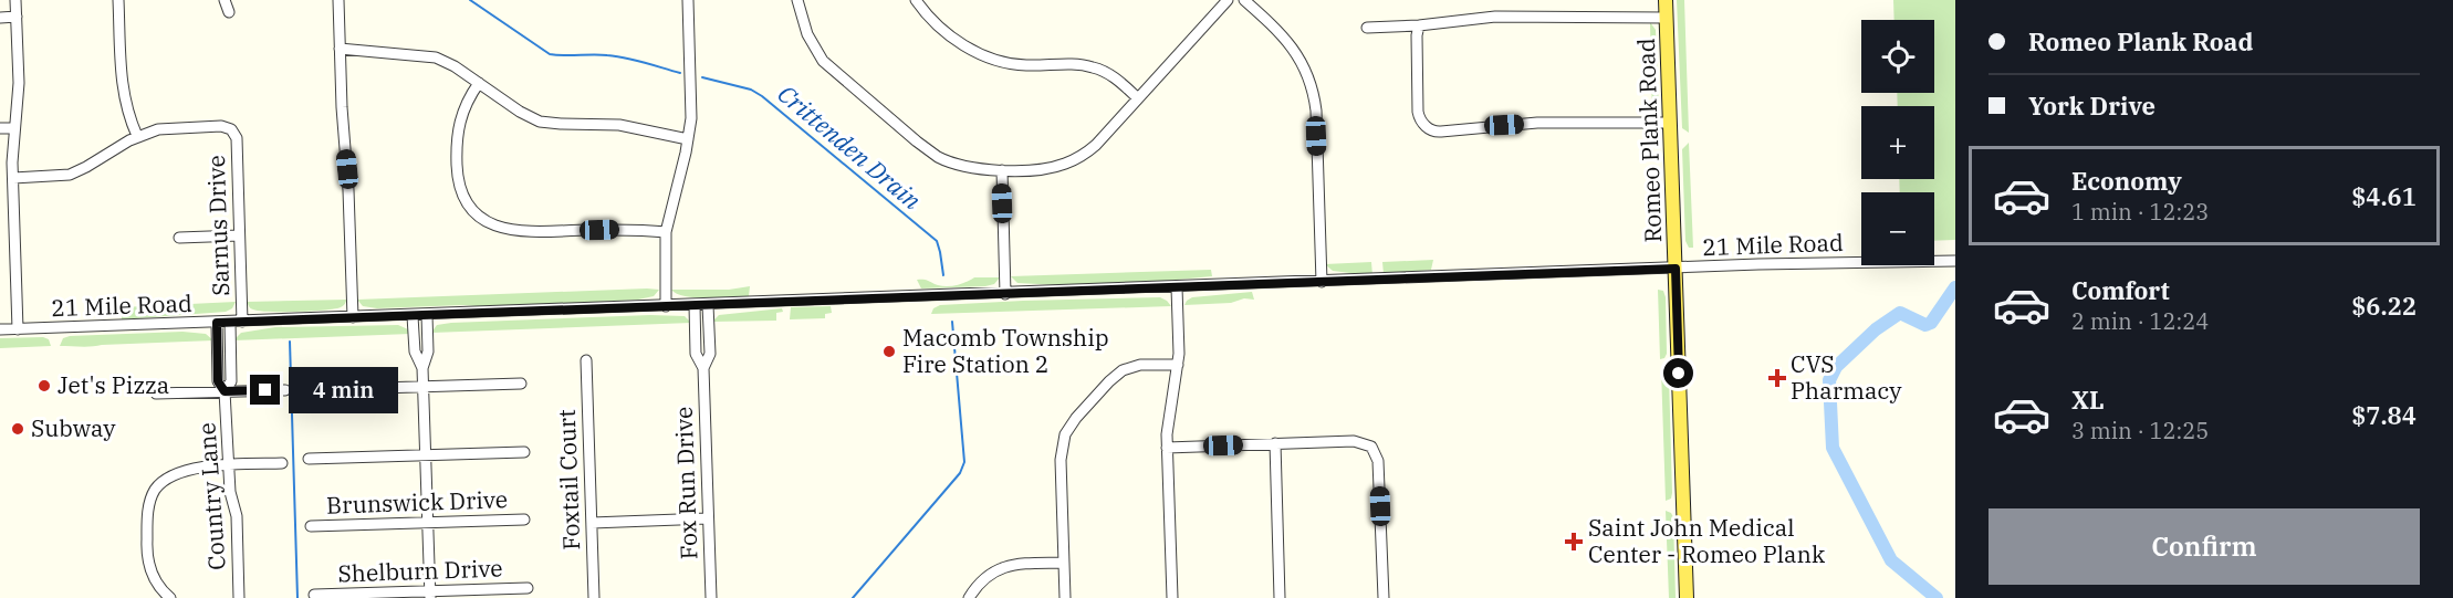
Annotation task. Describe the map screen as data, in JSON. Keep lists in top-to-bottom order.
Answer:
{
  "streets": {
    "main road": ["Romeo Plank Road"],
    "street": [
      "Sarnus Drive",
      "21 Mile Road",
      "Foxtail Court",
      "Fox Run Drive",
      "Country Lane",
      "Brunswick Drive",
      "Shelburn Drive"
    ]
  },
  "crossings": [
    ["Romeo Plank Road", "21 Mile Road"],
    ["Sarnus Drive", "21 Mile Road"],
    ["21 Mile Road", "Fox Run Drive"],
    ["21 Mile Road", "Country Lane"]
  ],
  "water": ["Crittenden Drain"],
  "places": {
    "other": ["Macomb Township Fire Station 2", "Jet's Pizza", "Subway"],
    "health": ["CVS Pharmacy", "Saint John Medical Center - Romeo Plank"]
  },
  "page": {
    "banner": ["Romeo Plank Road", "York Drive"],
    "map_buttons": ["+", "−"],
    "list": [
      {
        "name": "Economy",
        "note": "1 min · 12:23",
        "value": "$4.61"
      },
      {
        "name": "Comfort",
        "note": "2 min · 12:24",
        "value": "$6.22"
      },
      {
        "name": "XL",
        "note": "3 min · 12:25",
        "value": "$7.84"
      }
    ],
    "bubble": "4 min",
    "buttons": "Confirm"
  }
}
